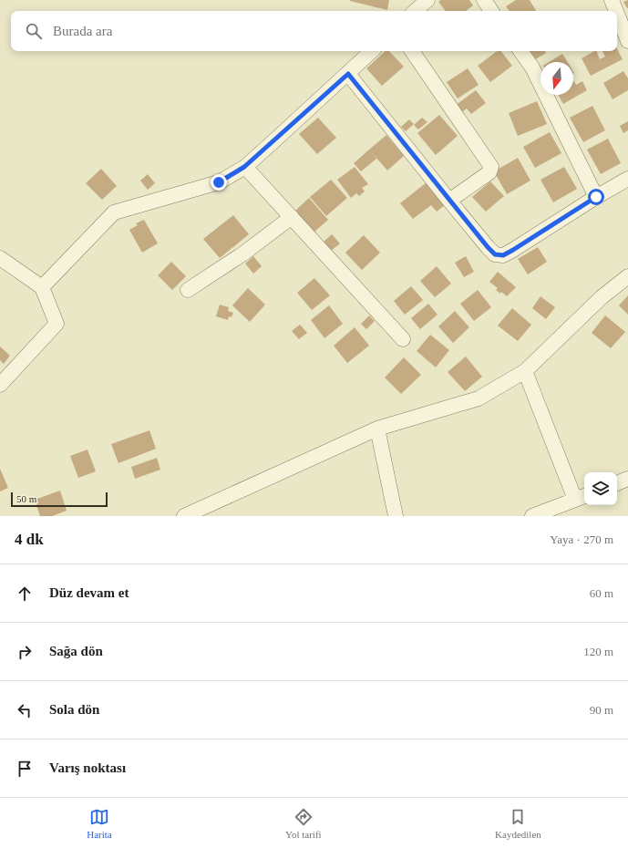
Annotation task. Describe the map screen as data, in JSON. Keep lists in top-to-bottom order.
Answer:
{
  "scale_bar": "50 m",
  "north": "bottom",
  "page": {
    "search": "Burada ara",
    "scale": "50 m",
    "heading": ["4 dk", "Yaya · 270 m"],
    "list": [
      ["Düz devam et", "60 m"],
      ["Sağa dön", "120 m"],
      ["Sola dön", "90 m"],
      "Varış noktası"
    ],
    "nav": ["Harita", "Yol tarifi", "Kaydedilen"]
  }
}
